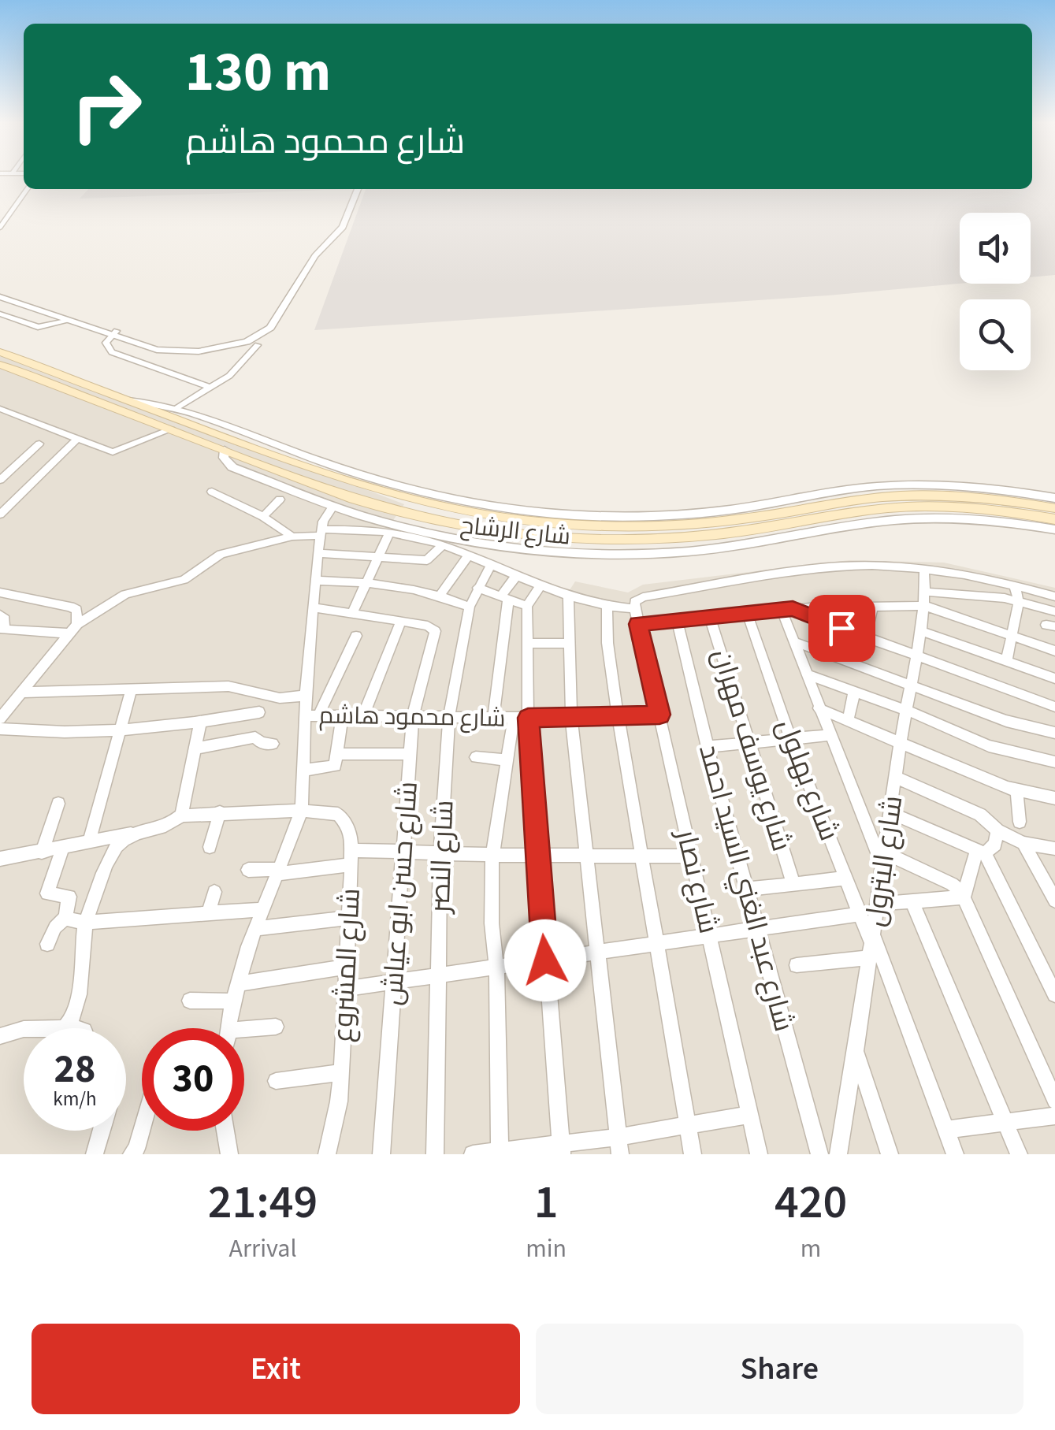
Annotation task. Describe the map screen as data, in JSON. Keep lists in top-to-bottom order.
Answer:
{
  "streets": {
    "main road": ["شارع الرشاح"],
    "street": [
      "شارع محمود هاشم",
      "شارع يوسف مهران",
      "شارع بهلول",
      "شارع النصر",
      "شارع البترول",
      "شارع نصار",
      "شارع عبد الغني السيد احمد",
      "شارع حسن ابو عياش",
      "شارع المشروع"
    ]
  },
  "crossings": [
    ["شارع محمود هاشم", "شارع النصر"],
    ["شارع محمود هاشم", "شارع نصار"],
    ["شارع محمود هاشم", "شارع حسن ابو عياش"],
    ["شارع بهلول", "شارع البترول"]
  ],
  "page": {
    "turn": ["130 m", "شارع محمود هاشم"],
    "speed": "28 km/h",
    "limit": "30",
    "eta": [
      "21:49",
      "Arrival",
      "1",
      "min",
      "420",
      "m"
    ],
    "buttons": ["Exit", "Share"]
  }
}
